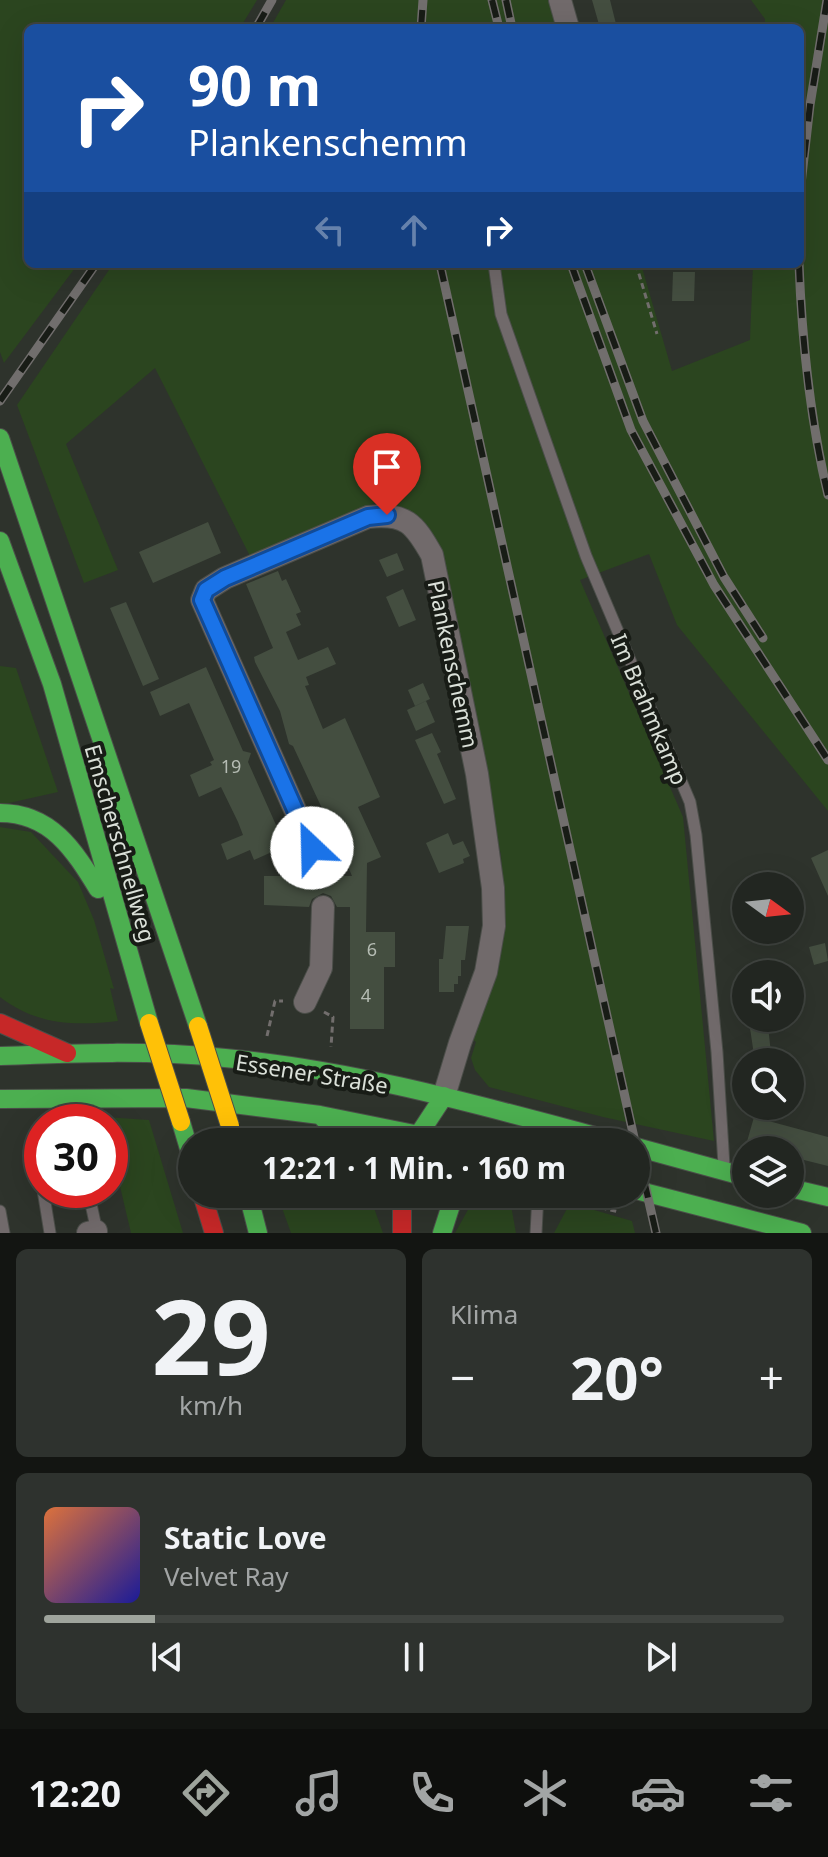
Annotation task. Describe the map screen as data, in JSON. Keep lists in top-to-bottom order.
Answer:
{
  "streets": {
    "main road": ["Emscherschnellweg", "Essener Straße"],
    "street": ["Plankenschemm"],
    "lane": ["Im Brahmkamp"]
  },
  "crossings": [
    ["Plankenschemm", "Essener Straße"]
  ],
  "house_numbers": ["19", "6", "4"],
  "north": "right",
  "page": {
    "turn": ["90 m", "Plankenschemm"],
    "limit": "30",
    "trip": "12:21 · 1 Min. · 160 m",
    "tile": [
      ["29", "km/h"],
      "Klima"
    ],
    "heat": ["−", "20°", "+"],
    "song": ["Static Love", "Velvet Ray"],
    "tabs": "12:20"
  }
}
